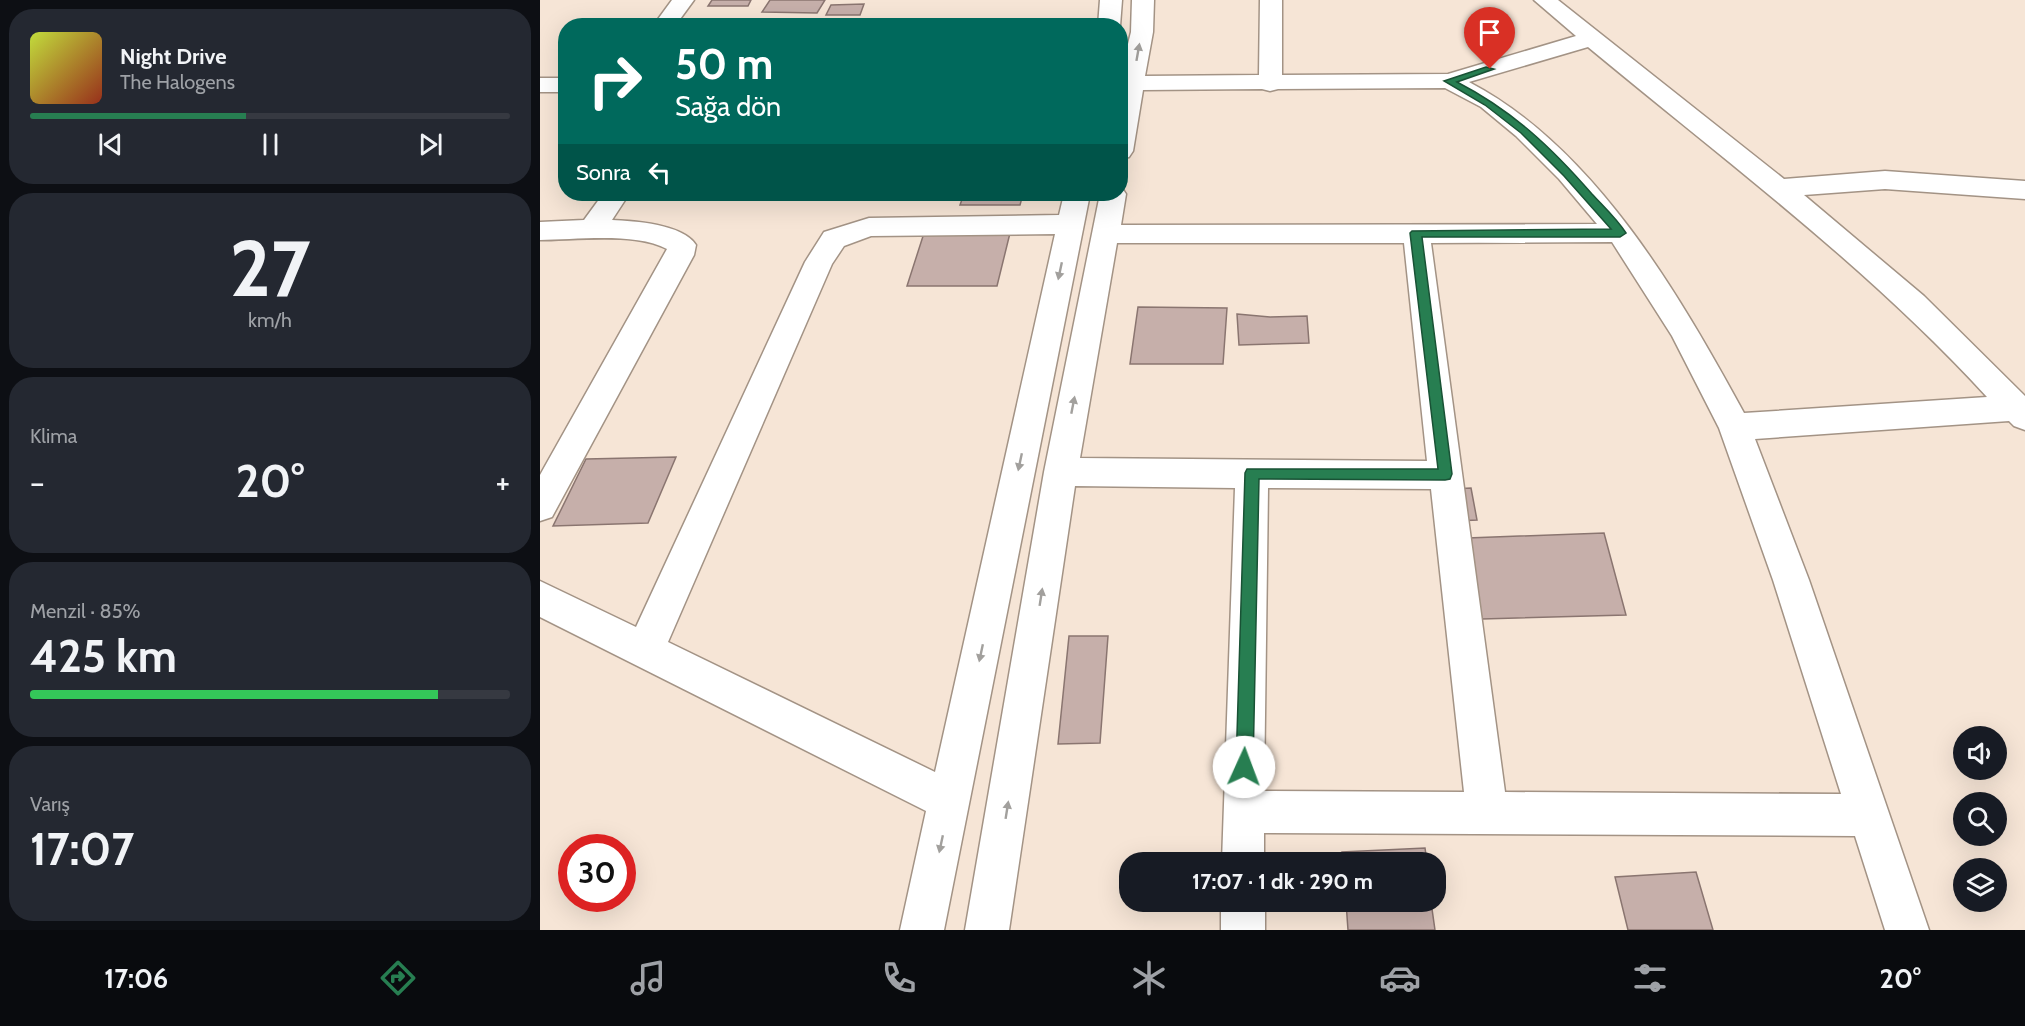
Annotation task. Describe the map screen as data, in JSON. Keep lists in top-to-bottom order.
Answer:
{
  "page": {
    "turn": ["50 m", "Sağa dön"],
    "song": ["Night Drive", "The Halogens"],
    "then": "Sonra",
    "tile": [
      ["27", "km/h"],
      "Klima",
      ["Menzil · 85%", "425 km"],
      ["Varış", "17:07"]
    ],
    "heat": ["−", "20°", "+"],
    "limit": "30",
    "trip": "17:07 · 1 dk · 290 m",
    "tabs": ["17:06", "20°"]
  }
}
